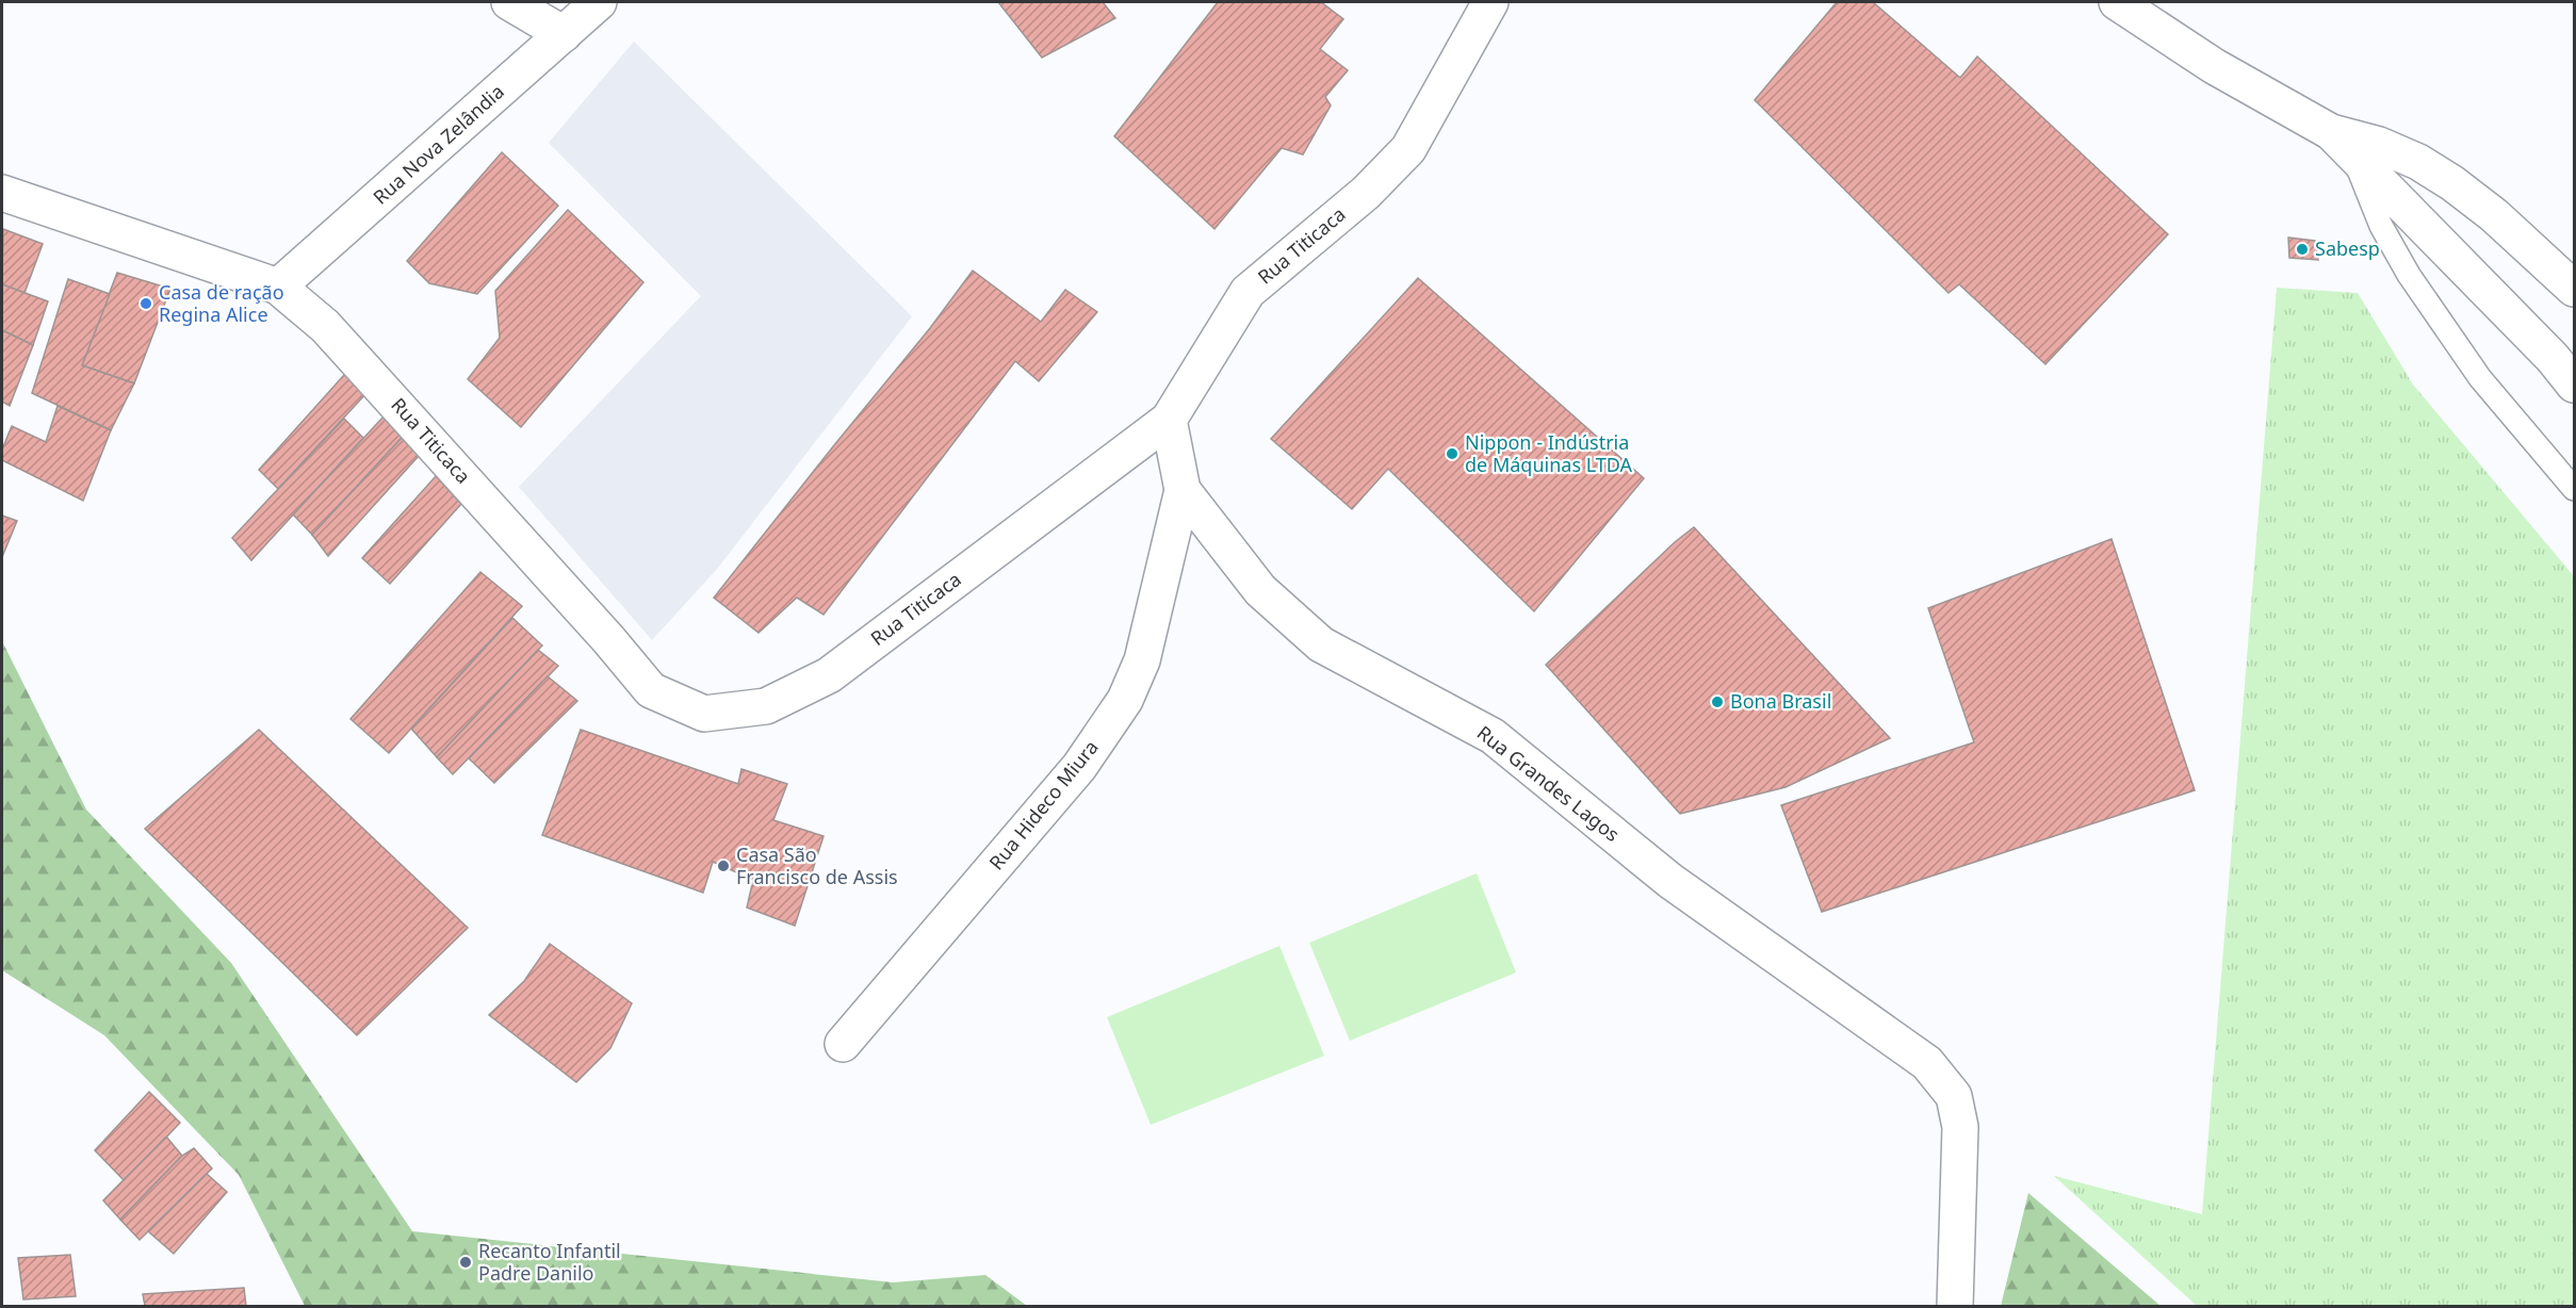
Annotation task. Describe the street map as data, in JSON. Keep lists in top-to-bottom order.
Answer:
{
  "streets": {
    "street": [
      "Rua Nova Zelândia",
      "Rua Titicaca",
      "Rua Grandes Lagos",
      "Rua Hideco Miura"
    ]
  },
  "crossings": [
    ["Rua Nova Zelândia", "Rua Titicaca"],
    ["Rua Titicaca", "Rua Grandes Lagos"],
    ["Rua Grandes Lagos", "Rua Hideco Miura"]
  ],
  "places": [
    "Sabesp",
    "Casa de ração Regina Alice",
    "Nippon - Indústria de Máquinas LTDA",
    "Bona Brasil",
    "Casa São Francisco de Assis",
    "Recanto Infantil Padre Danilo"
  ]
}
